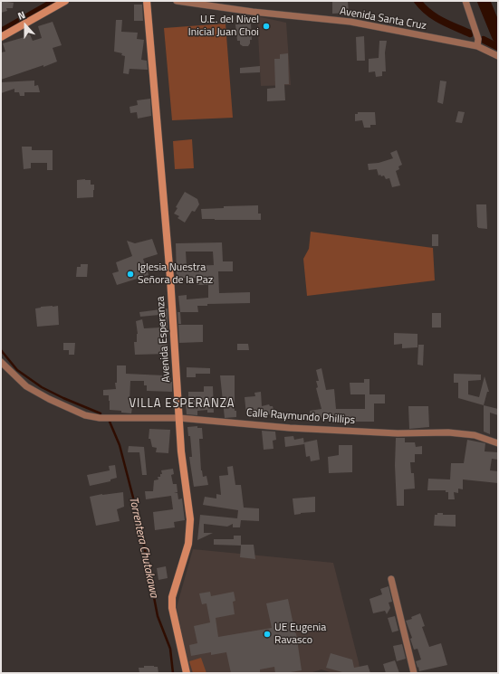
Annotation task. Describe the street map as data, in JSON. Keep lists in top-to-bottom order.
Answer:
{
  "streets": {
    "main road": ["Avenida Esperanza"],
    "street": ["Avenida Santa Cruz", "Calle Raymundo Phillips"]
  },
  "crossings": [
    ["Avenida Esperanza", "Calle Raymundo Phillips"]
  ],
  "districts": ["VILLA ESPERANZA"],
  "water": ["Torrentera Chutakawa"],
  "places": ["U.E. del Nivel Inicial Juan Choi", "Iglesia Nuestra Señora de la Paz", "UE Eugenia Ravasco"],
  "north": "top"
}
